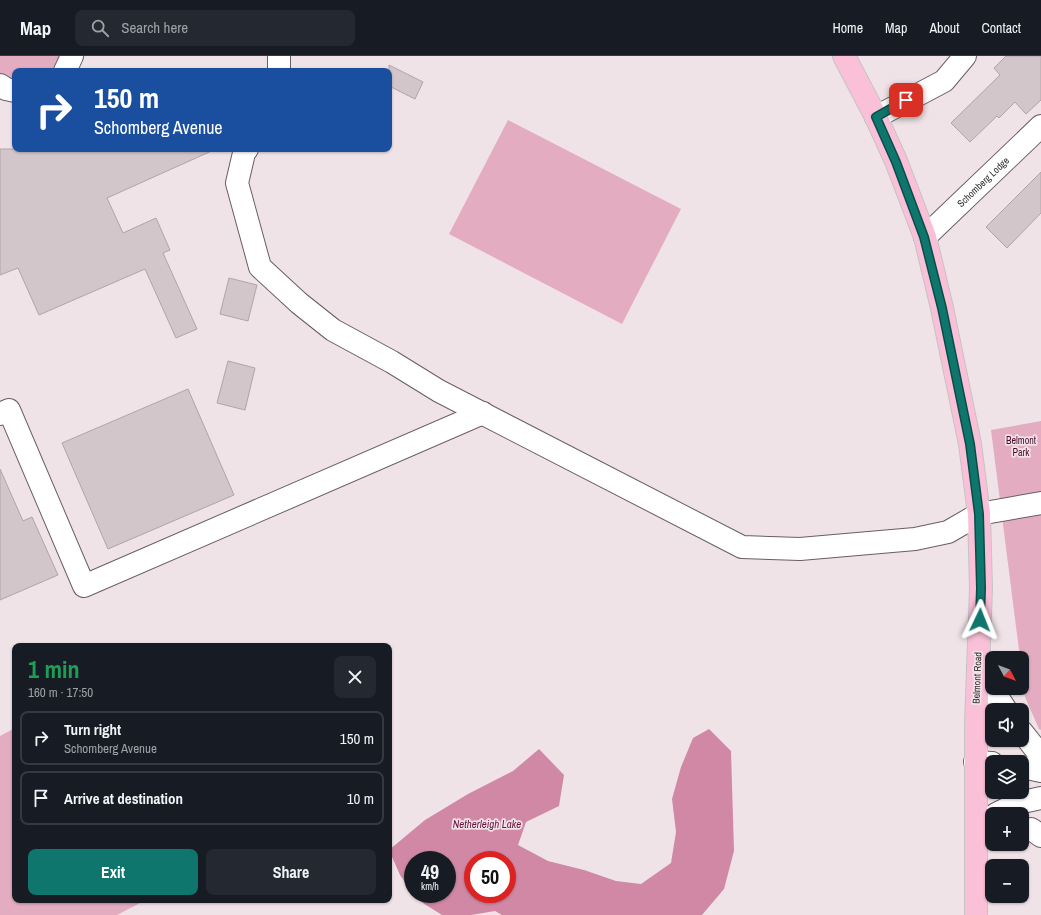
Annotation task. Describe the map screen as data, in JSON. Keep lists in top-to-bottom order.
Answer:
{
  "streets": {
    "main road": ["Belmont Road"],
    "street": ["Schomberg Lodge"]
  },
  "crossings": [
    ["Schomberg Lodge", "Belmont Road"]
  ],
  "water": ["Netherleigh Lake"],
  "parks": ["Belmont Park"],
  "north": "bottom right",
  "page": {
    "header": "Map",
    "search": "Search here",
    "nav": [
      "Home",
      "Map",
      "About",
      "Contact"
    ],
    "turn": ["150 m", "Schomberg Avenue"],
    "heading": ["1 min", "160 m · 17:50"],
    "map_buttons": ["+", "−"],
    "list": [
      {
        "name": "Turn right",
        "note": "Schomberg Avenue",
        "value": "150 m"
      },
      {
        "name": "Arrive at destination",
        "value": "10 m"
      }
    ],
    "buttons": ["Exit", "Share"],
    "speed": "49 km/h",
    "limit": "50"
  }
}
